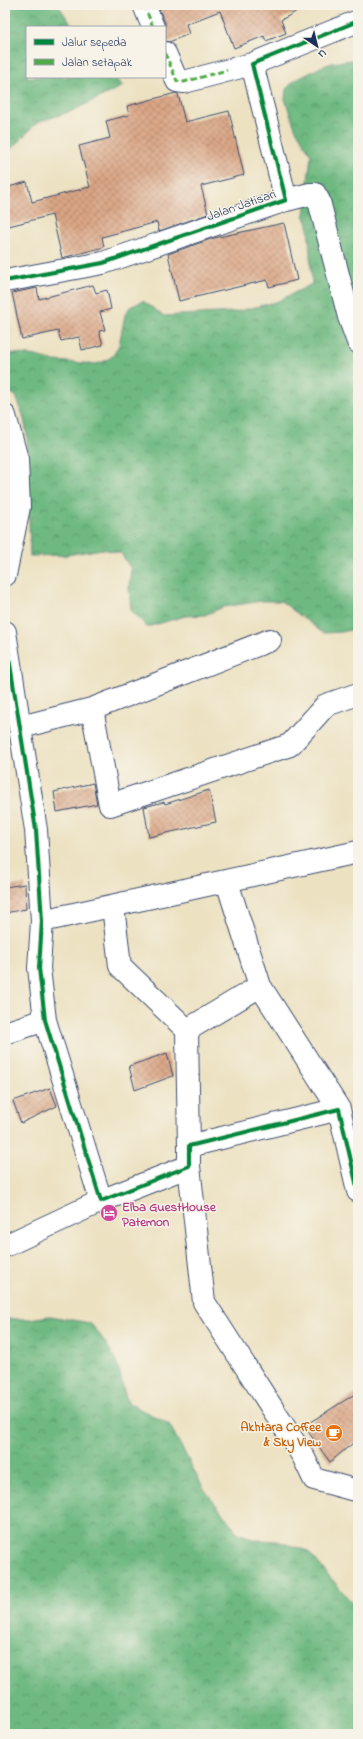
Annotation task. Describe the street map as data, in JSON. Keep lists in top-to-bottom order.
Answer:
{
  "streets": {
    "street": ["Jalan Jatisari"]
  },
  "places": {
    "hotel": ["Elba GuestHouse Patemon"],
    "cafe": ["Akhtara Coffee & Sky View"]
  },
  "legend": ["Jalur sepeda", "Jalan setapak"],
  "north": "bottom right"
}
